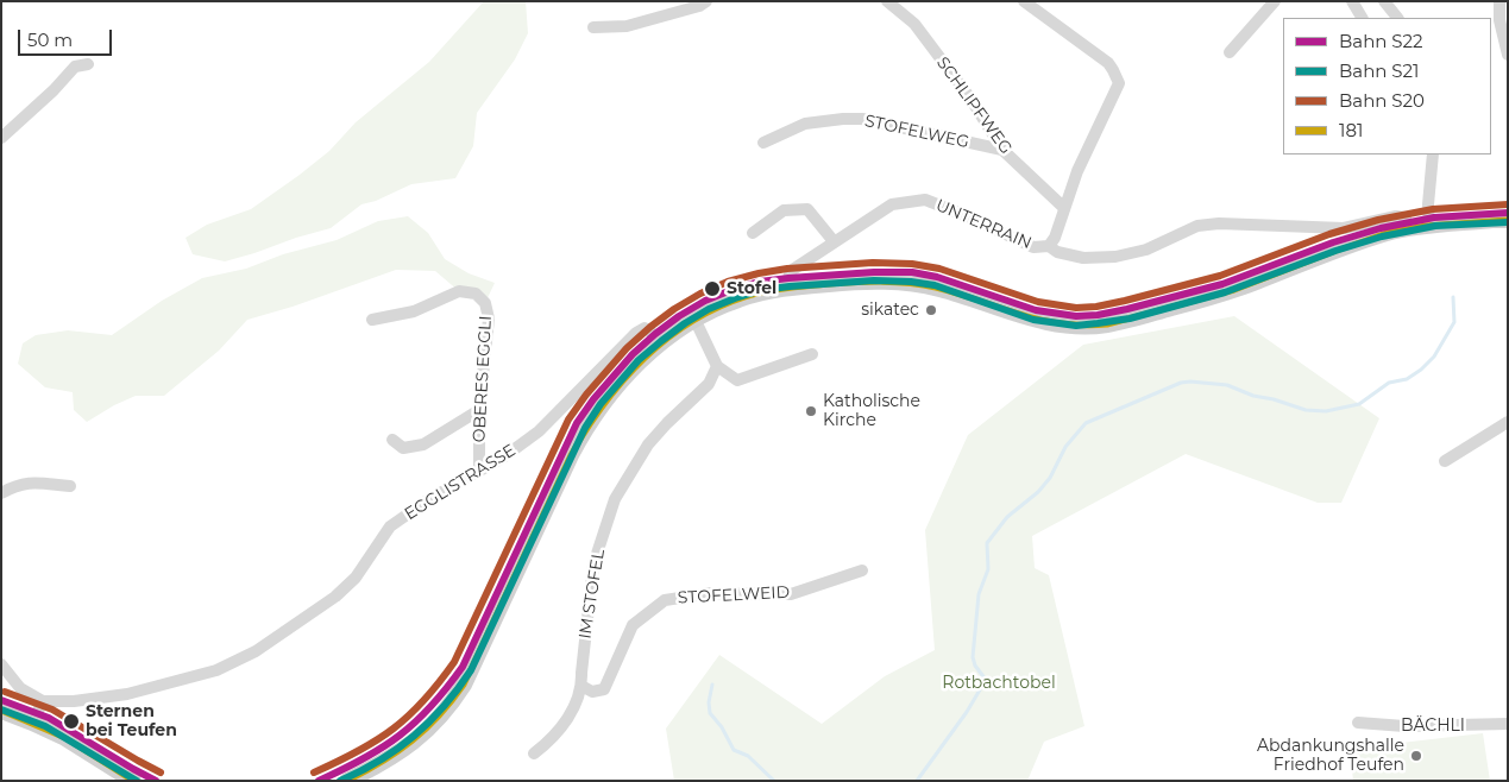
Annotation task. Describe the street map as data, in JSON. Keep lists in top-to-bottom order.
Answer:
{
  "streets": {
    "street": [
      "SCHLIPFWEG",
      "STOFELWEG",
      "UNTERRAIN",
      "OBERES EGGLI",
      "EGGLISTRASSE",
      "IM STOFEL",
      "STOFELWEID",
      "BÄCHLI"
    ]
  },
  "crossings": [
    ["SCHLIPFWEG", "STOFELWEG"],
    ["OBERES EGGLI", "EGGLISTRASSE"],
    ["IM STOFEL", "STOFELWEID"]
  ],
  "parks": ["Rotbachtobel"],
  "places": [
    "Stofel",
    "sikatec",
    "Katholische Kirche",
    "Sternen bei Teufen",
    "Abdankungshalle Friedhof Teufen"
  ],
  "lines": [
    "rail line S20",
    "rail line S22",
    "transit line 181",
    "rail line S21"
  ],
  "legend": [
    "Bahn S22",
    "Bahn S21",
    "Bahn S20",
    "181"
  ],
  "scale_bar": "50 m"
}
